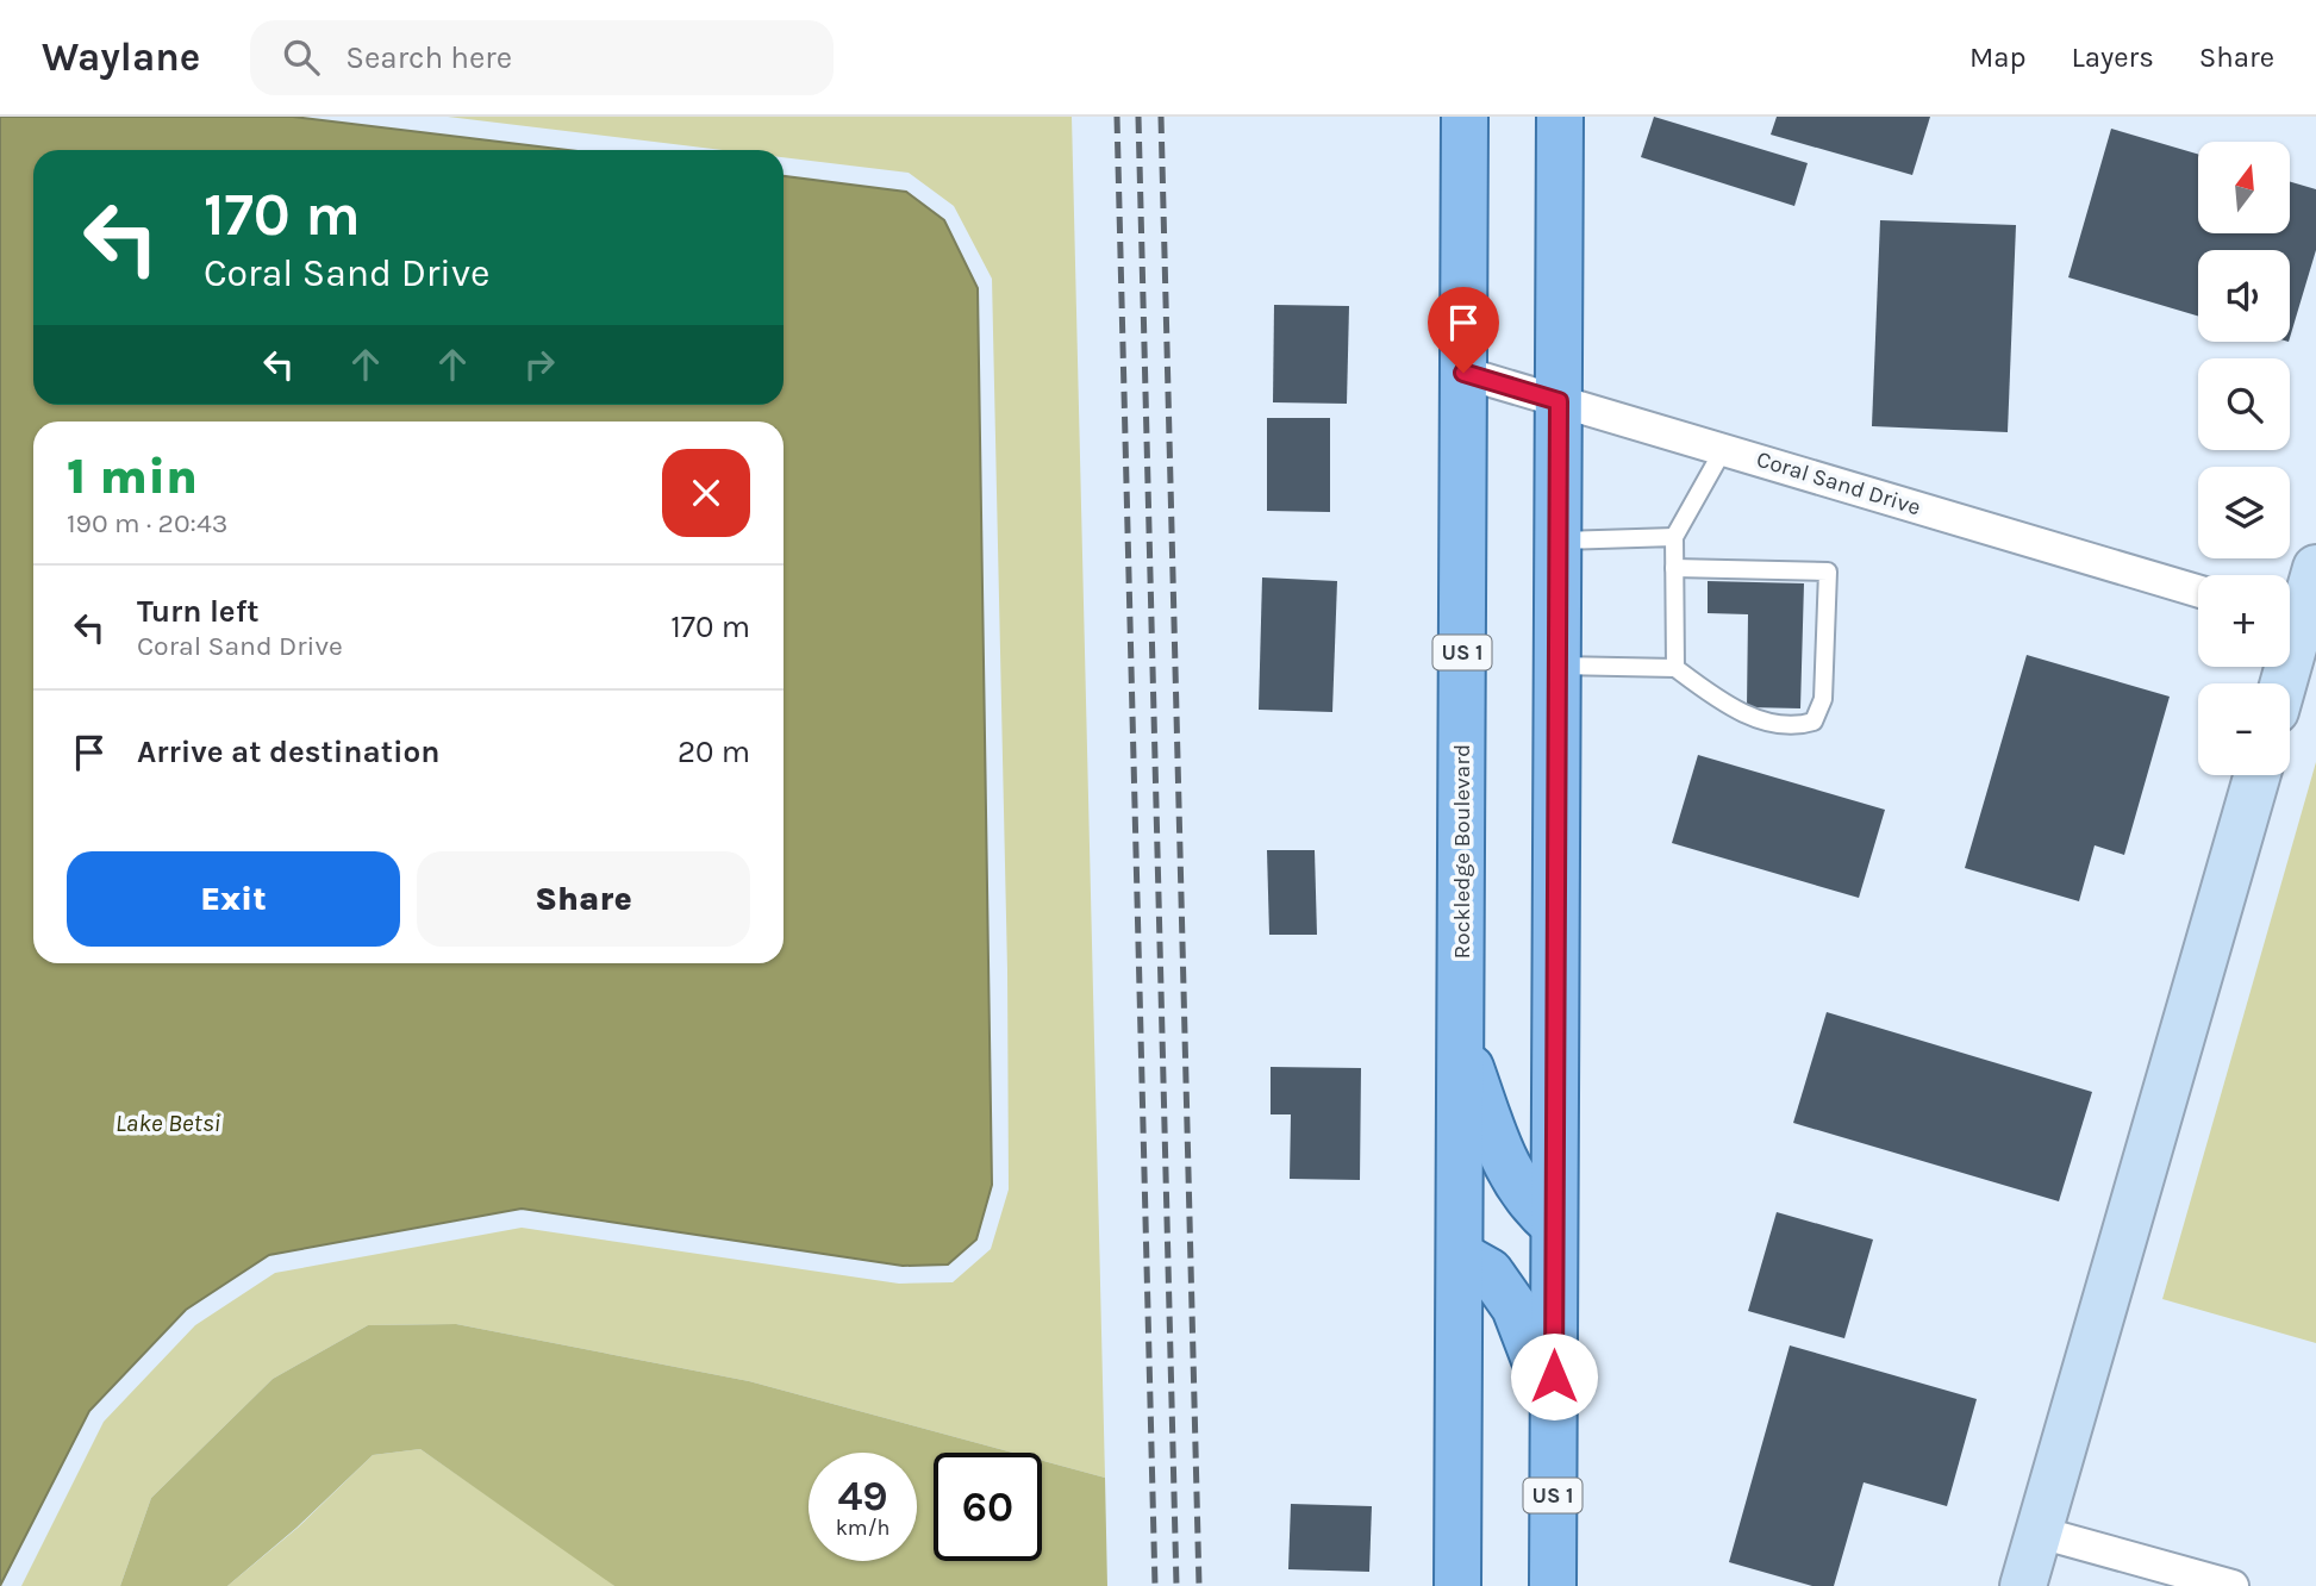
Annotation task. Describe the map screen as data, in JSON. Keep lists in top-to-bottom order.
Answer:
{
  "streets": {
    "main road": ["US 1", "Rockledge Boulevard"],
    "street": ["Coral Sand Drive"]
  },
  "crossings": [
    ["Coral Sand Drive", "US 1"],
    ["Coral Sand Drive", "Rockledge Boulevard"]
  ],
  "water": ["Lake Betsi"],
  "north": "top",
  "page": {
    "header": "Waylane",
    "search": "Search here",
    "nav": ["Map", "Layers", "Share"],
    "map_buttons": ["+", "−"],
    "turn": ["170 m", "Coral Sand Drive"],
    "heading": ["1 min", "190 m · 20:43"],
    "list": [
      {
        "name": "Turn left",
        "note": "Coral Sand Drive",
        "value": "170 m"
      },
      {
        "name": "Arrive at destination",
        "value": "20 m"
      }
    ],
    "buttons": ["Exit", "Share"],
    "speed": "49 km/h",
    "limit": "60"
  }
}
